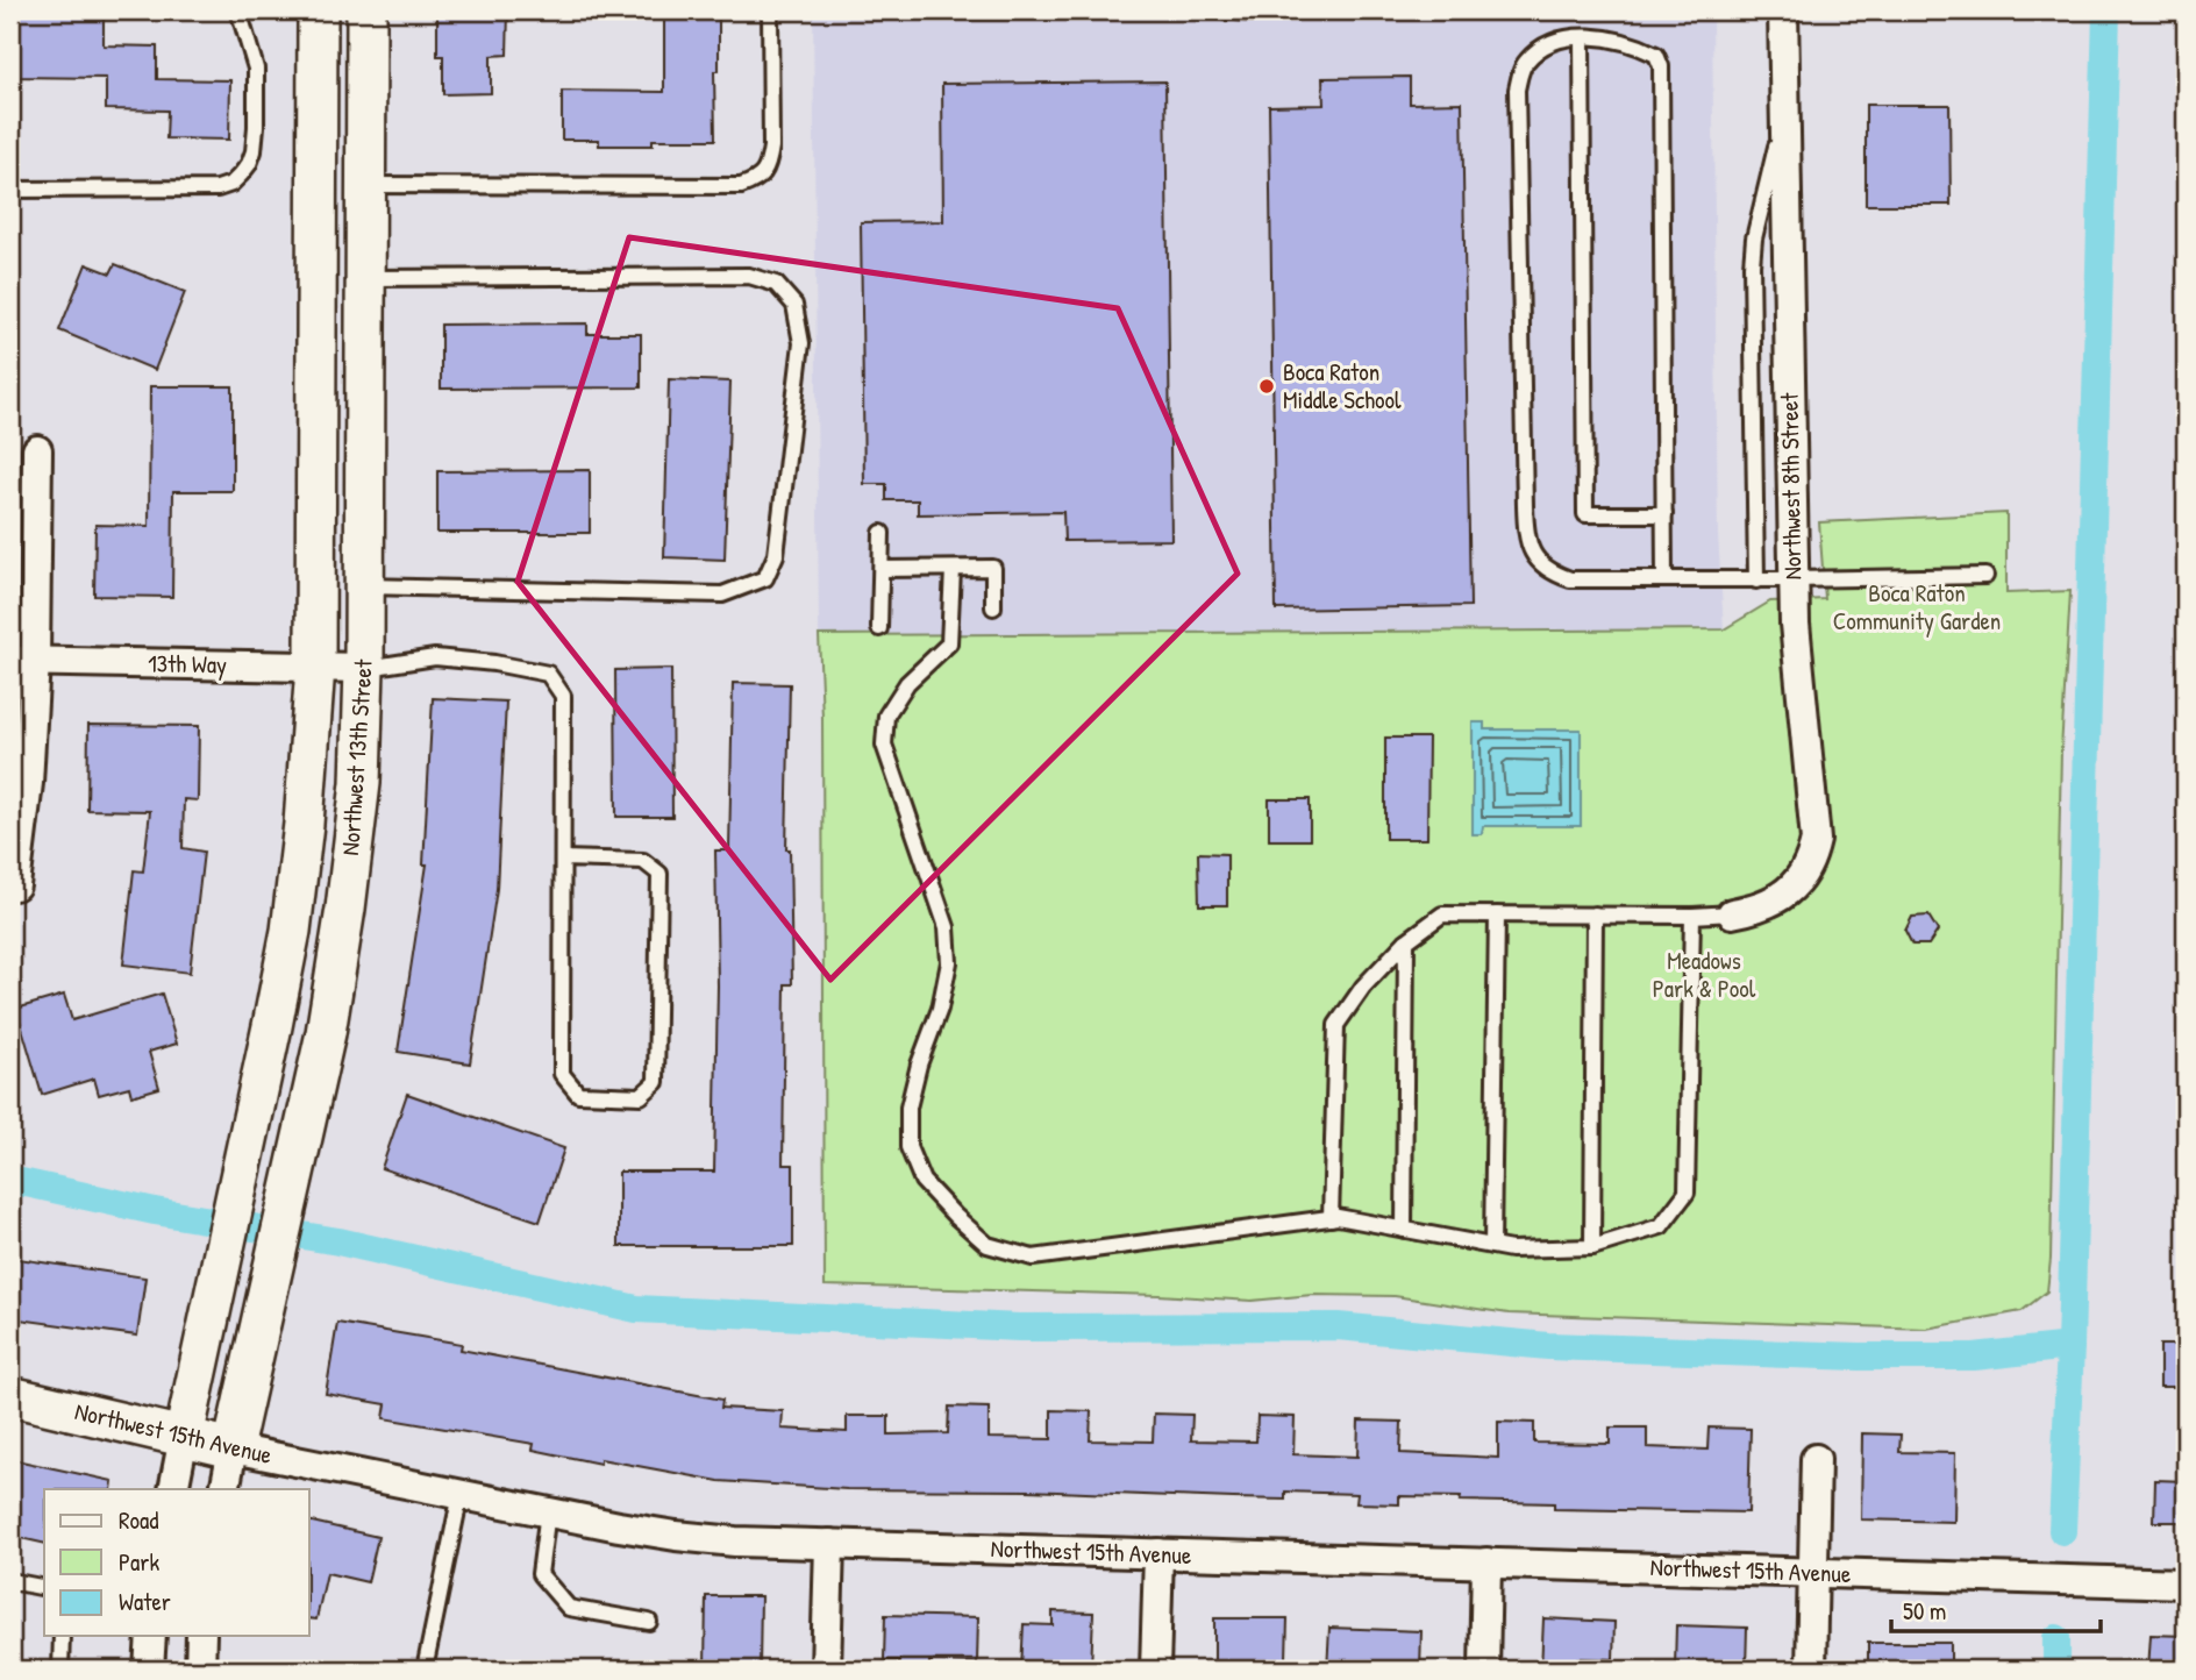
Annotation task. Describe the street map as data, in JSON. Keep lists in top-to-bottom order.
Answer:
{
  "streets": {
    "street": [
      "Northwest 8th Street",
      "13th Way",
      "Northwest 13th Street",
      "Northwest 15th Avenue"
    ]
  },
  "crossings": [
    ["13th Way", "Northwest 13th Street"],
    ["Northwest 13th Street", "Northwest 15th Avenue"]
  ],
  "parks": ["Boca Raton Community Garden", "Meadows Park & Pool"],
  "places": ["Boca Raton Middle School"],
  "legend": ["Road", "Park", "Water"],
  "scale_bar": "50 m"
}
